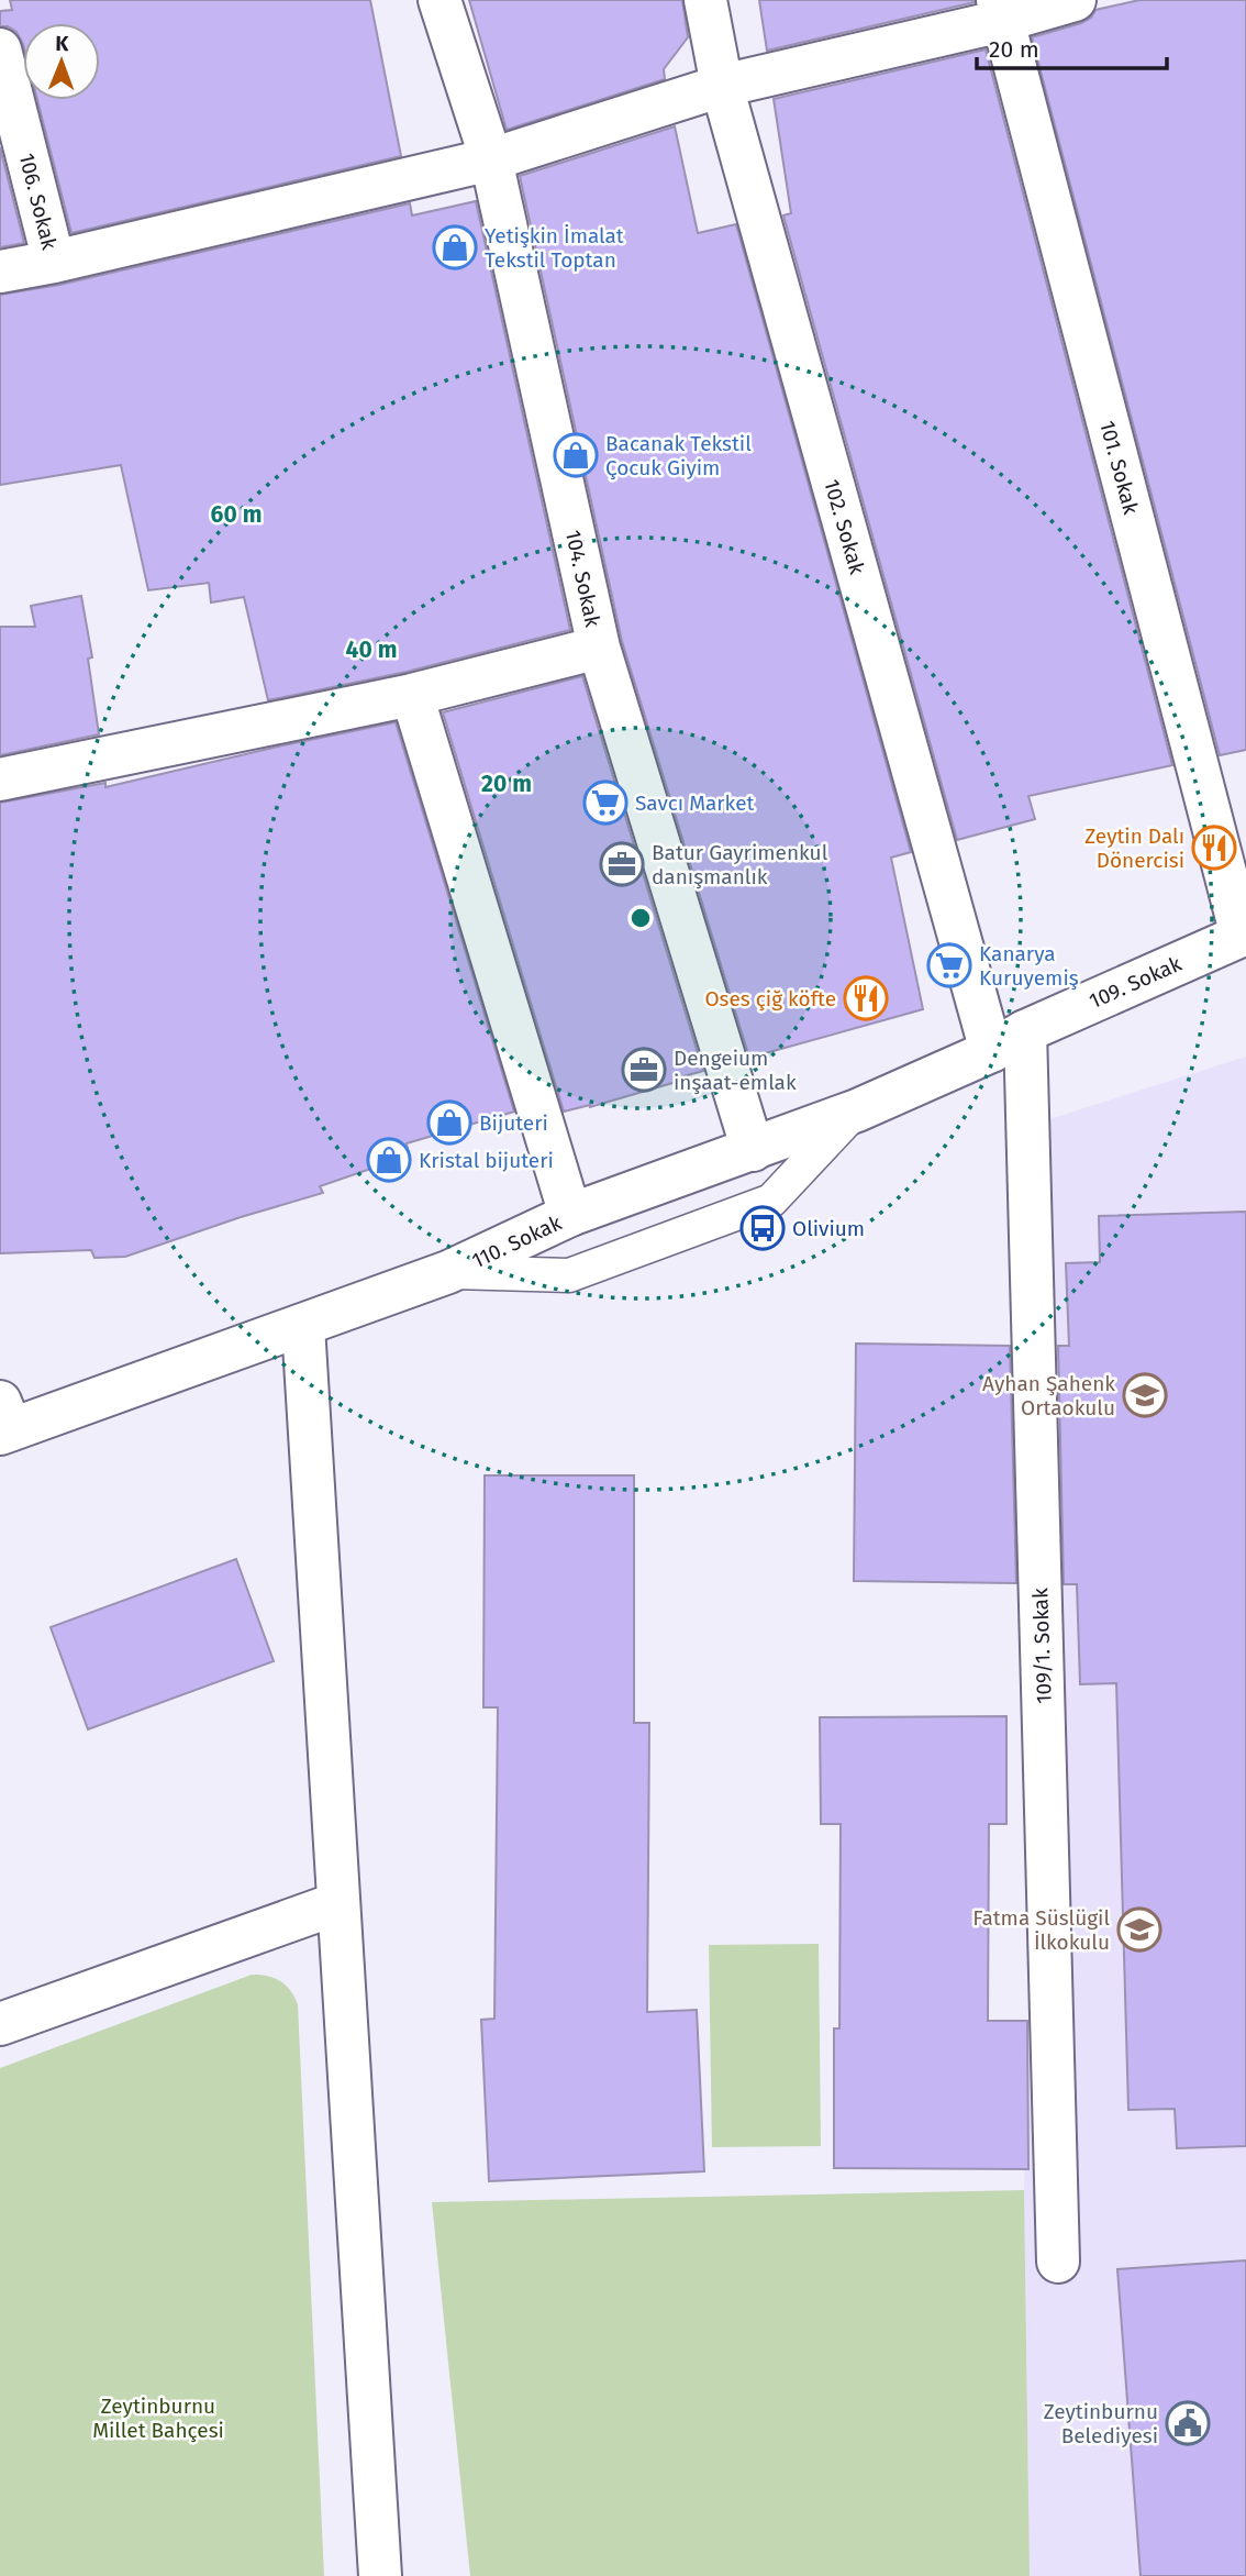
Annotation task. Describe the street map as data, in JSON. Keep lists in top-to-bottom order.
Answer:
{
  "streets": {
    "street": [
      "106. Sokak",
      "101. Sokak",
      "102. Sokak",
      "104. Sokak",
      "109. Sokak",
      "110. Sokak",
      "109/1. Sokak"
    ]
  },
  "crossings": [
    ["101. Sokak", "109. Sokak"],
    ["102. Sokak", "109. Sokak"],
    ["102. Sokak", "110. Sokak"],
    ["102. Sokak", "109/1. Sokak"],
    ["104. Sokak", "110. Sokak"],
    ["109. Sokak", "110. Sokak"],
    ["109. Sokak", "109/1. Sokak"],
    ["110. Sokak", "109/1. Sokak"]
  ],
  "parks": ["Zeytinburnu Millet Bahçesi"],
  "places": {
    "shop": [
      "Yetişkin İmalat Tekstil Toptan",
      "Bacanak Tekstil Çocuk Giyim",
      "Bijuteri",
      "Kristal bijuteri"
    ],
    "supermarket": ["Savcı Market", "Kanarya Kuruyemiş"],
    "restaurant": ["Zeytin Dalı Dönercisi", "Oses çiğ köfte"],
    "office": ["Batur Gayrimenkul danışmanlık", "Dengeium inşaat-emlak"],
    "bus stop": ["Olivium"],
    "school or university": ["Ayhan Şahenk Ortaokulu", "Fatma Süslügil İlkokulu"],
    "public building": ["Zeytinburnu Belediyesi"]
  },
  "scale_bar": "20 m",
  "north": "top",
  "rings": ["60 m", "40 m", "20 m"]
}
